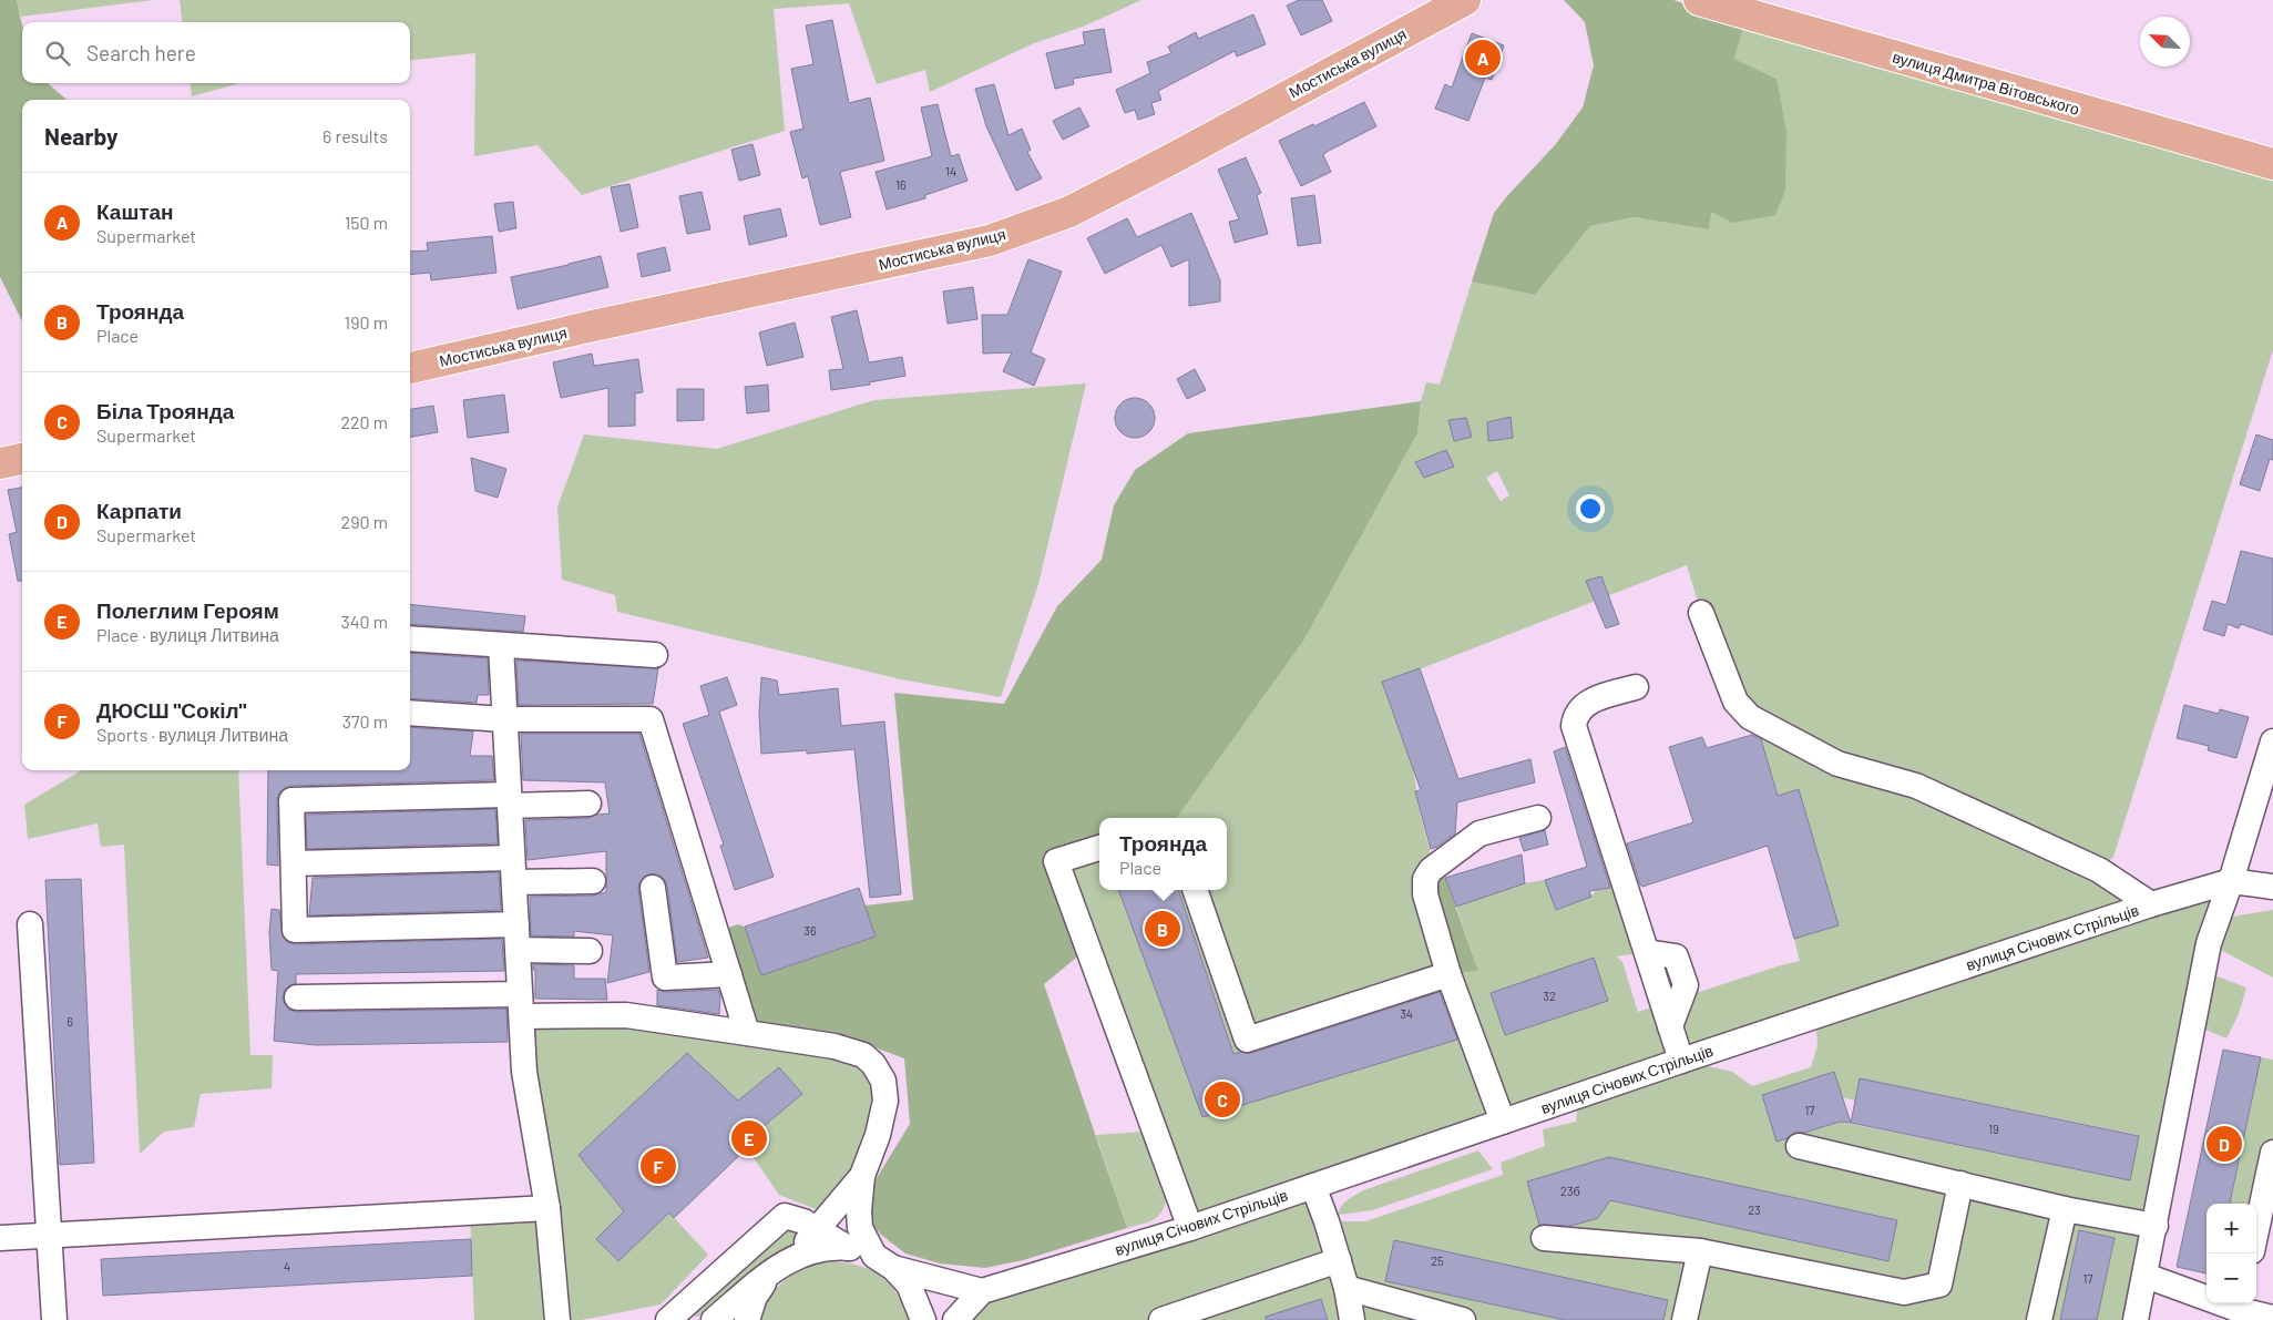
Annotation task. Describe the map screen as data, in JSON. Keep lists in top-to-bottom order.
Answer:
{
  "streets": {
    "main road": ["Мостиська вулиця", "вулиця Дмитра Вітовського"],
    "street": ["вулиця Січових Стрільців"]
  },
  "house_numbers": [
    "14",
    "16",
    "36",
    "32",
    "34",
    "6",
    "17",
    "19",
    "23б",
    "23",
    "25",
    "4",
    "17"
  ],
  "north": "top left",
  "page": {
    "search": "Search here",
    "pins": [
      "A",
      "B",
      "C",
      "E",
      "D",
      "F"
    ],
    "heading": ["Nearby", "6 results"],
    "list": [
      {
        "mark": "A",
        "name": "Каштан",
        "note": "Supermarket",
        "value": "150 m"
      },
      {
        "mark": "B",
        "name": "Троянда",
        "note": "Place",
        "value": "190 m"
      },
      {
        "mark": "C",
        "name": "Біла Троянда",
        "note": "Supermarket",
        "value": "220 m"
      },
      {
        "mark": "D",
        "name": "Карпати",
        "note": "Supermarket",
        "value": "290 m"
      },
      {
        "mark": "E",
        "name": "Полеглим Героям",
        "note": "Place · вулиця Литвина",
        "value": "340 m"
      },
      {
        "mark": "F",
        "name": "ДЮСШ \"Сокіл\"",
        "note": "Sports · вулиця Литвина",
        "value": "370 m"
      }
    ],
    "popup": ["Троянда", "Place"],
    "map_buttons": ["+", "−"]
  }
}
